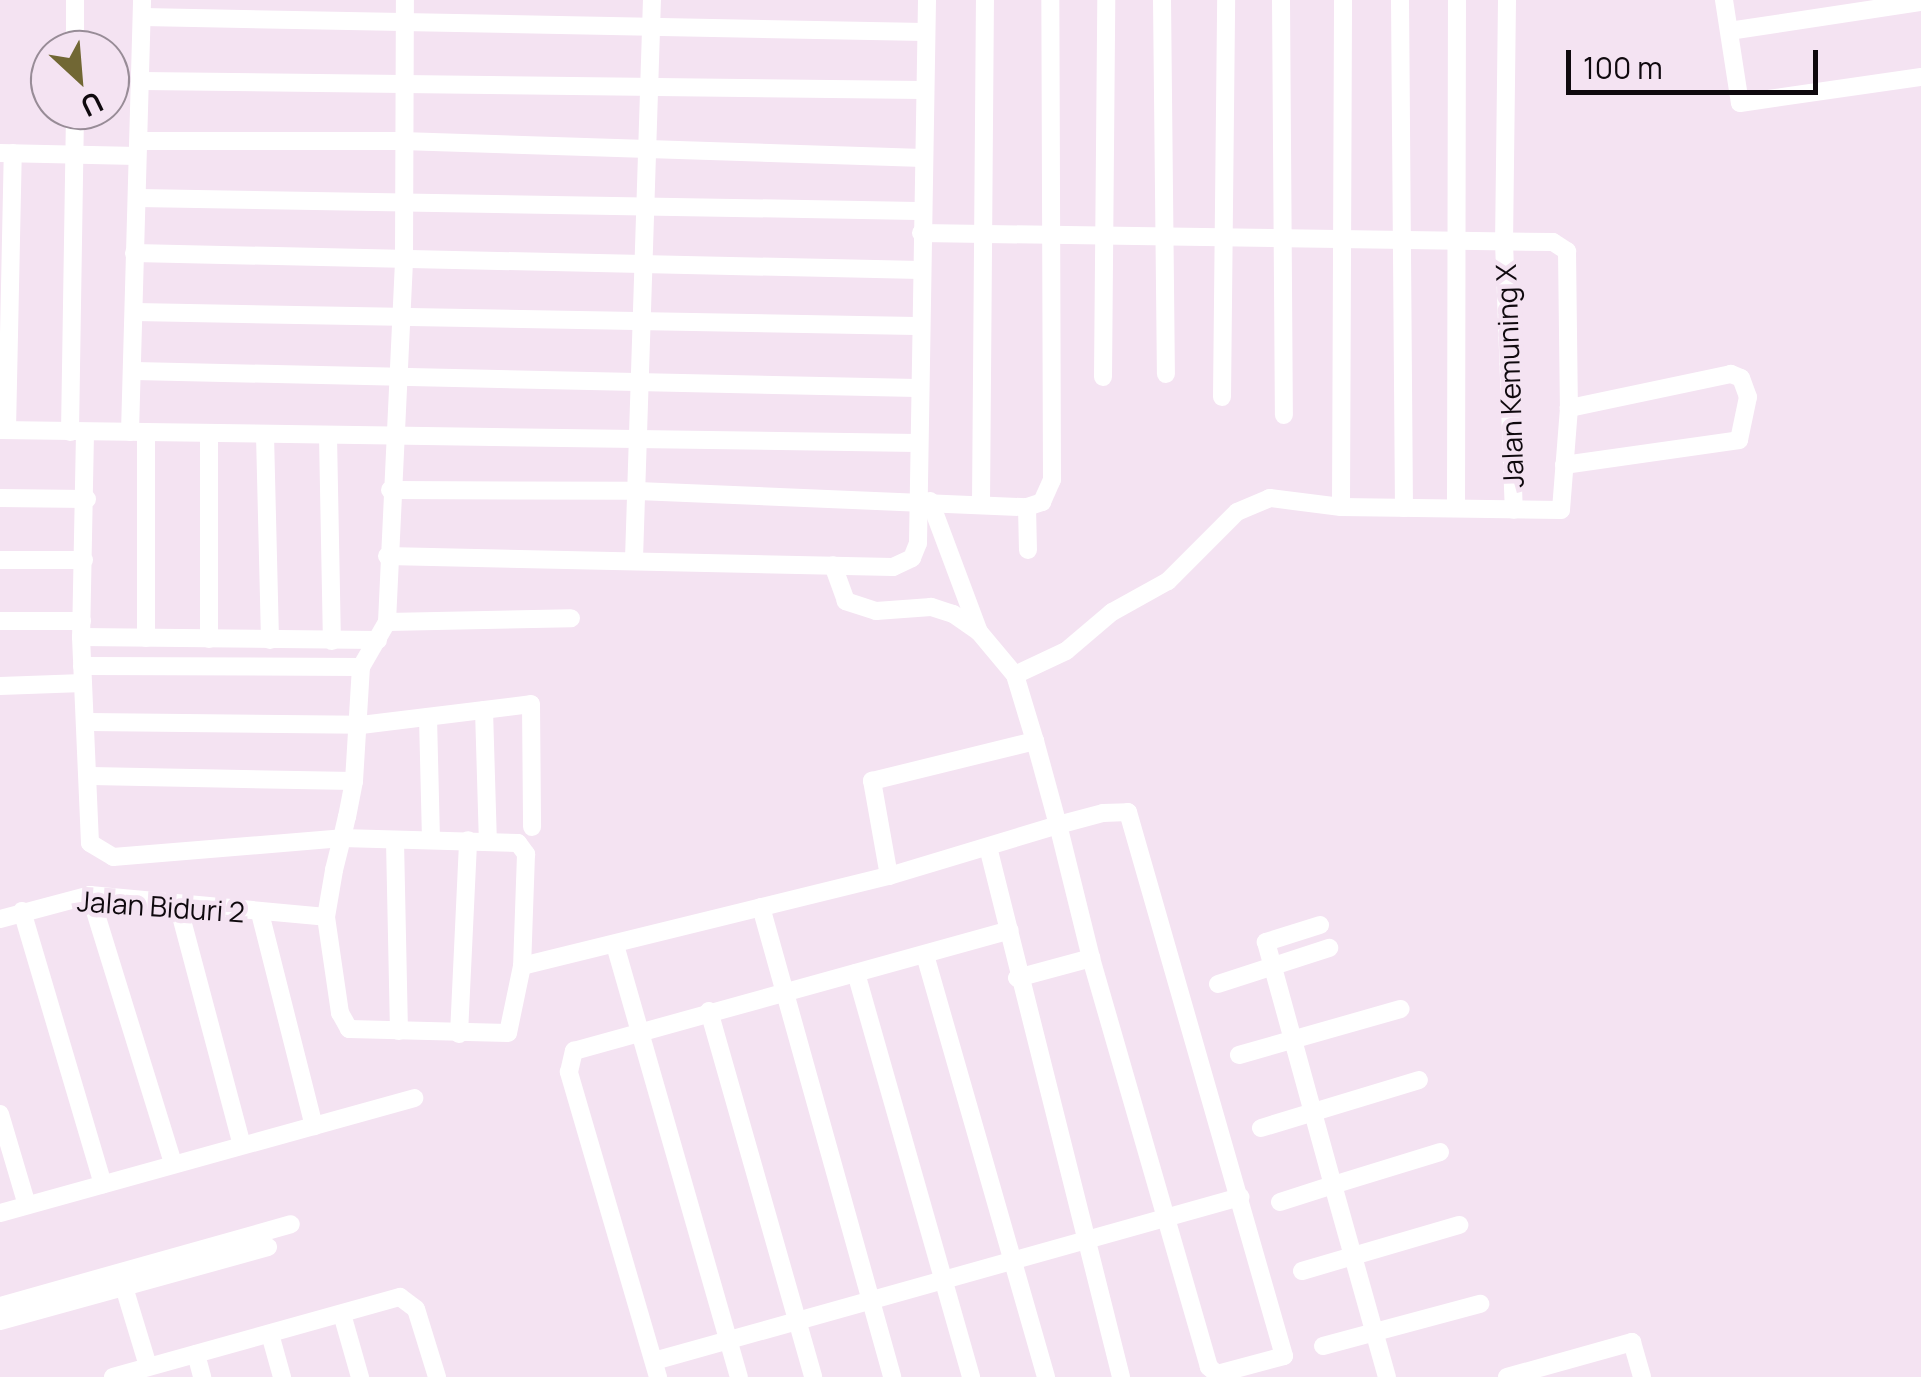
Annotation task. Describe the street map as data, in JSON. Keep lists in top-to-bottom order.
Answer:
{
  "streets": {
    "street": ["Jalan Kemuning X", "Jalan Biduri 2"]
  },
  "scale_bar": "100 m",
  "north": "bottom right"
}
